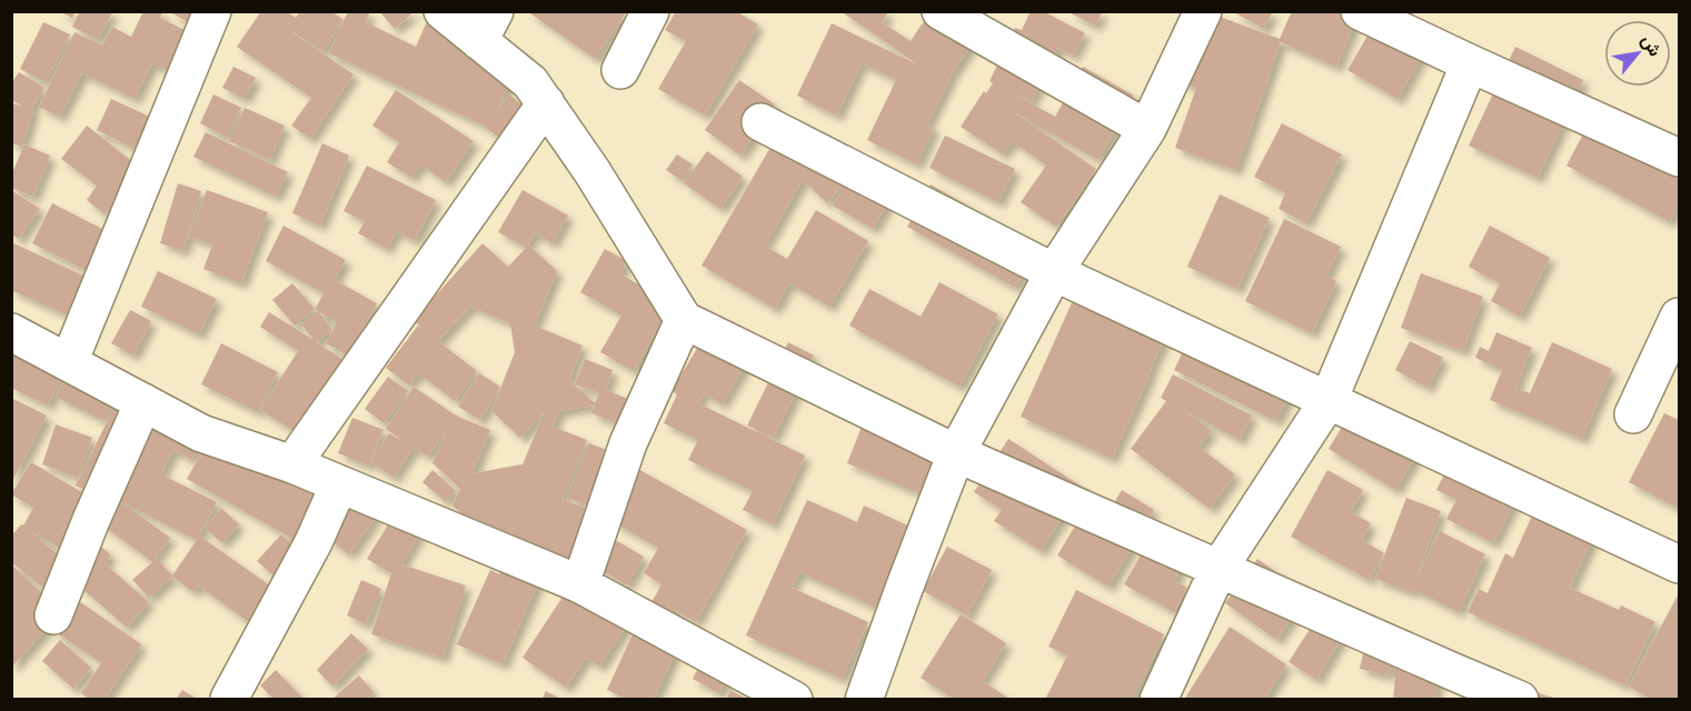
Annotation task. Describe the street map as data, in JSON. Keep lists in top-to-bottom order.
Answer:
{
  "north": "top right"
}
